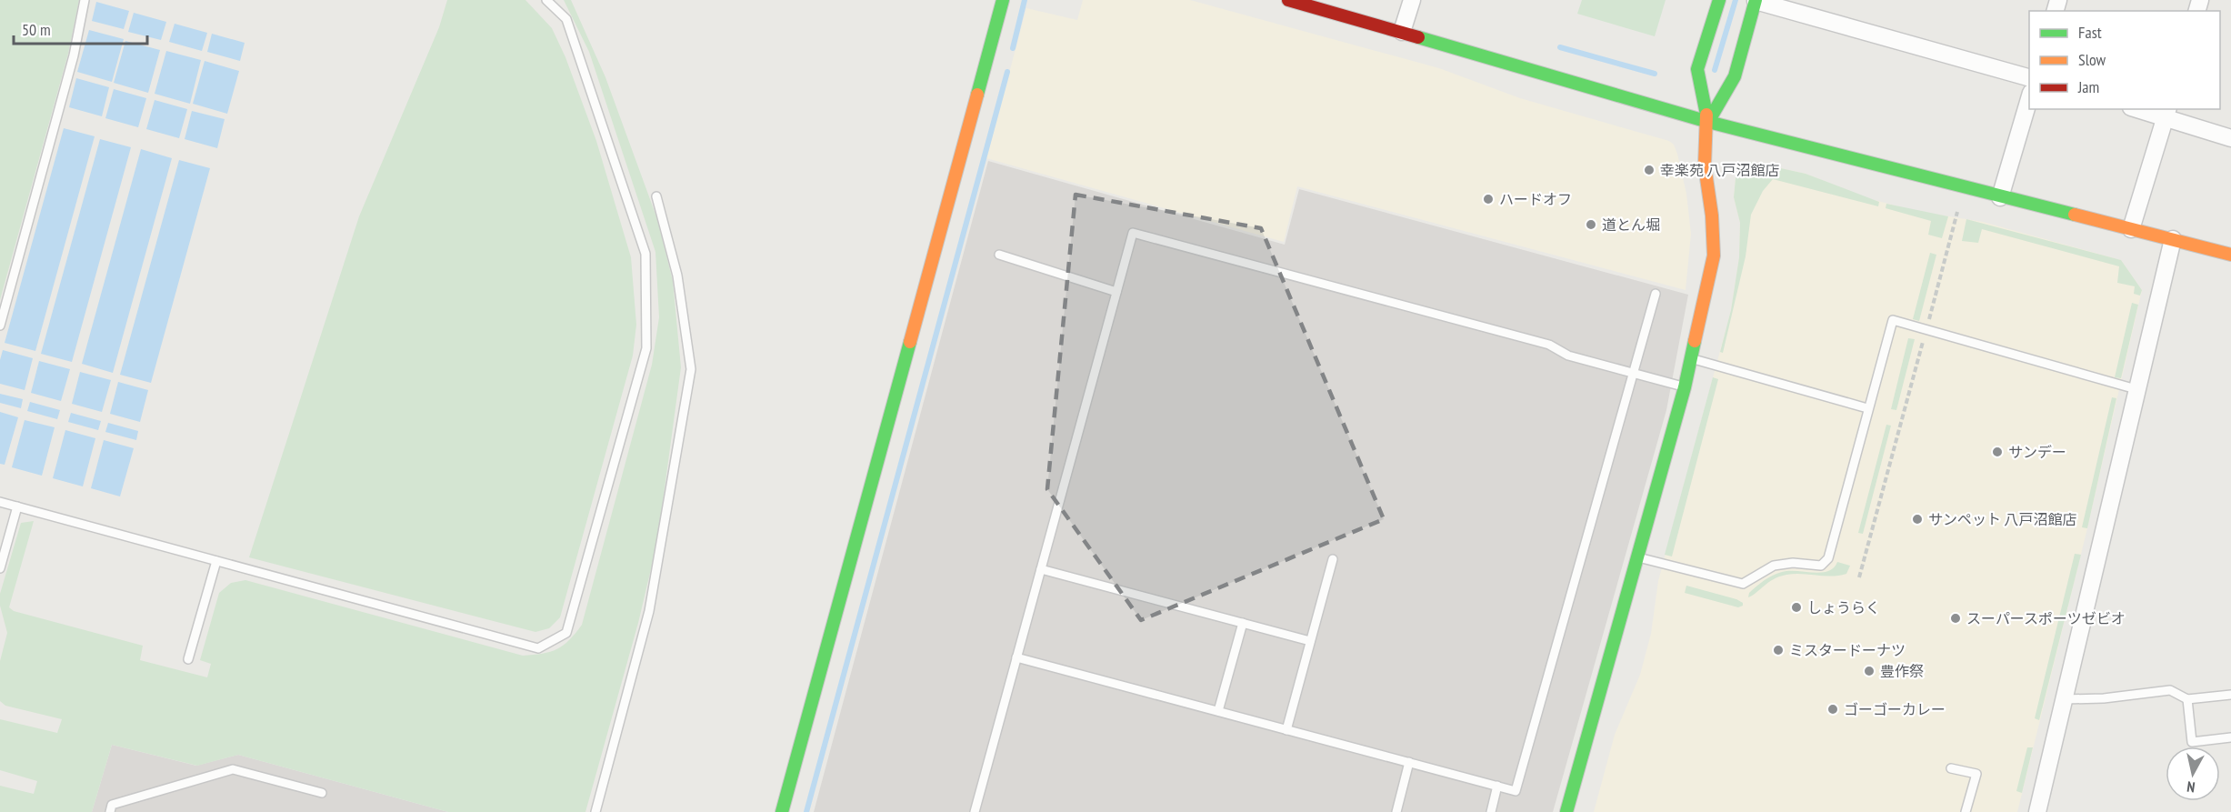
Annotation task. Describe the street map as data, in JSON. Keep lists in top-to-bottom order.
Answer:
{
  "places": [
    "幸楽苑 八戸沼館店",
    "ハードオフ",
    "道とん堀",
    "サンデー",
    "サンペット 八戸沼館店",
    "しょうらく",
    "スーパースポーツゼビオ",
    "ミスタードーナツ",
    "豊作祭",
    "ゴーゴーカレー"
  ],
  "legend": ["Fast", "Slow", "Jam"],
  "scale_bar": "50 m",
  "north": "bottom"
}
